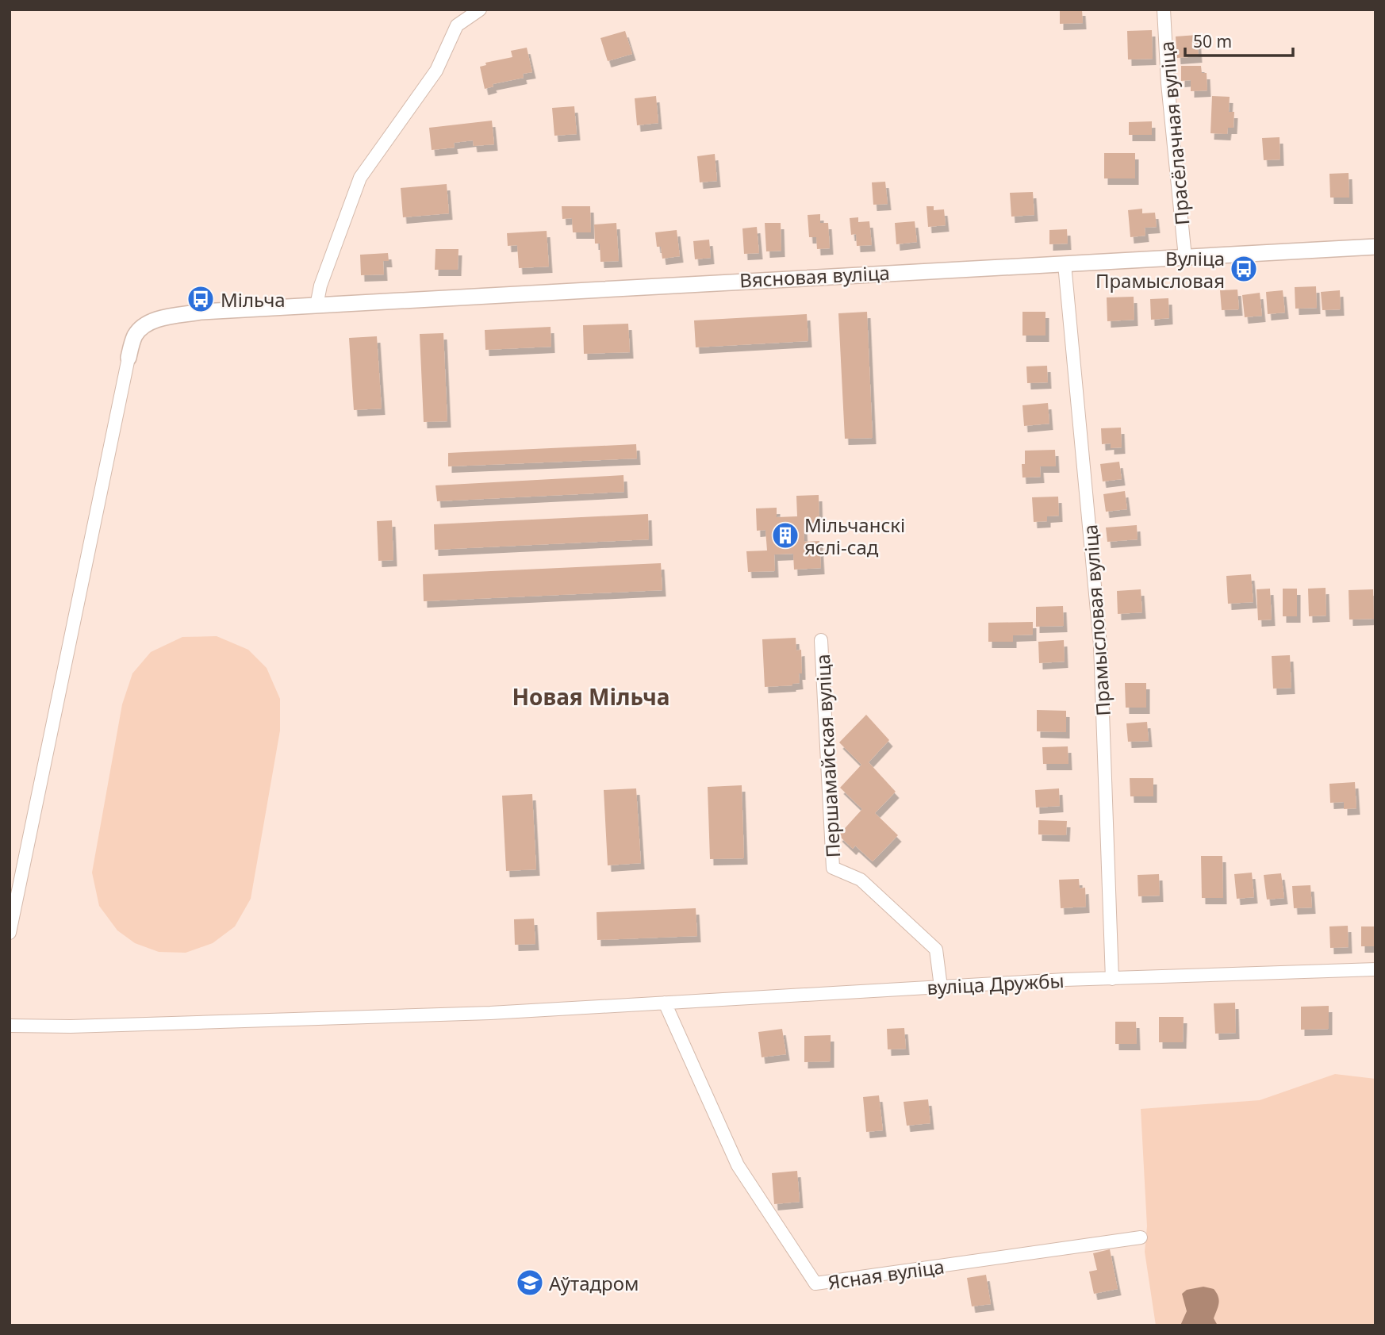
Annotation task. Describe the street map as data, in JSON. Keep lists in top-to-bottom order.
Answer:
{
  "streets": {
    "street": [
      "Прасёлачная вуліца",
      "Вясновая вуліца",
      "Прамысловая вуліца",
      "Першамайская вуліца",
      "вуліца Дружбы",
      "Ясная вуліца"
    ]
  },
  "crossings": [
    ["Прасёлачная вуліца", "Вясновая вуліца"],
    ["Вясновая вуліца", "Прамысловая вуліца"],
    ["Прамысловая вуліца", "вуліца Дружбы"],
    ["Першамайская вуліца", "вуліца Дружбы"],
    ["вуліца Дружбы", "Ясная вуліца"]
  ],
  "districts": ["Новая Мільча"],
  "places": {
    "bus stop": ["Вуліца Прамысловая", "Мільча"],
    "building": ["Мільчанскі яслі-сад"],
    "school or university": ["Аўтадром"]
  },
  "scale_bar": "50 m"
}
